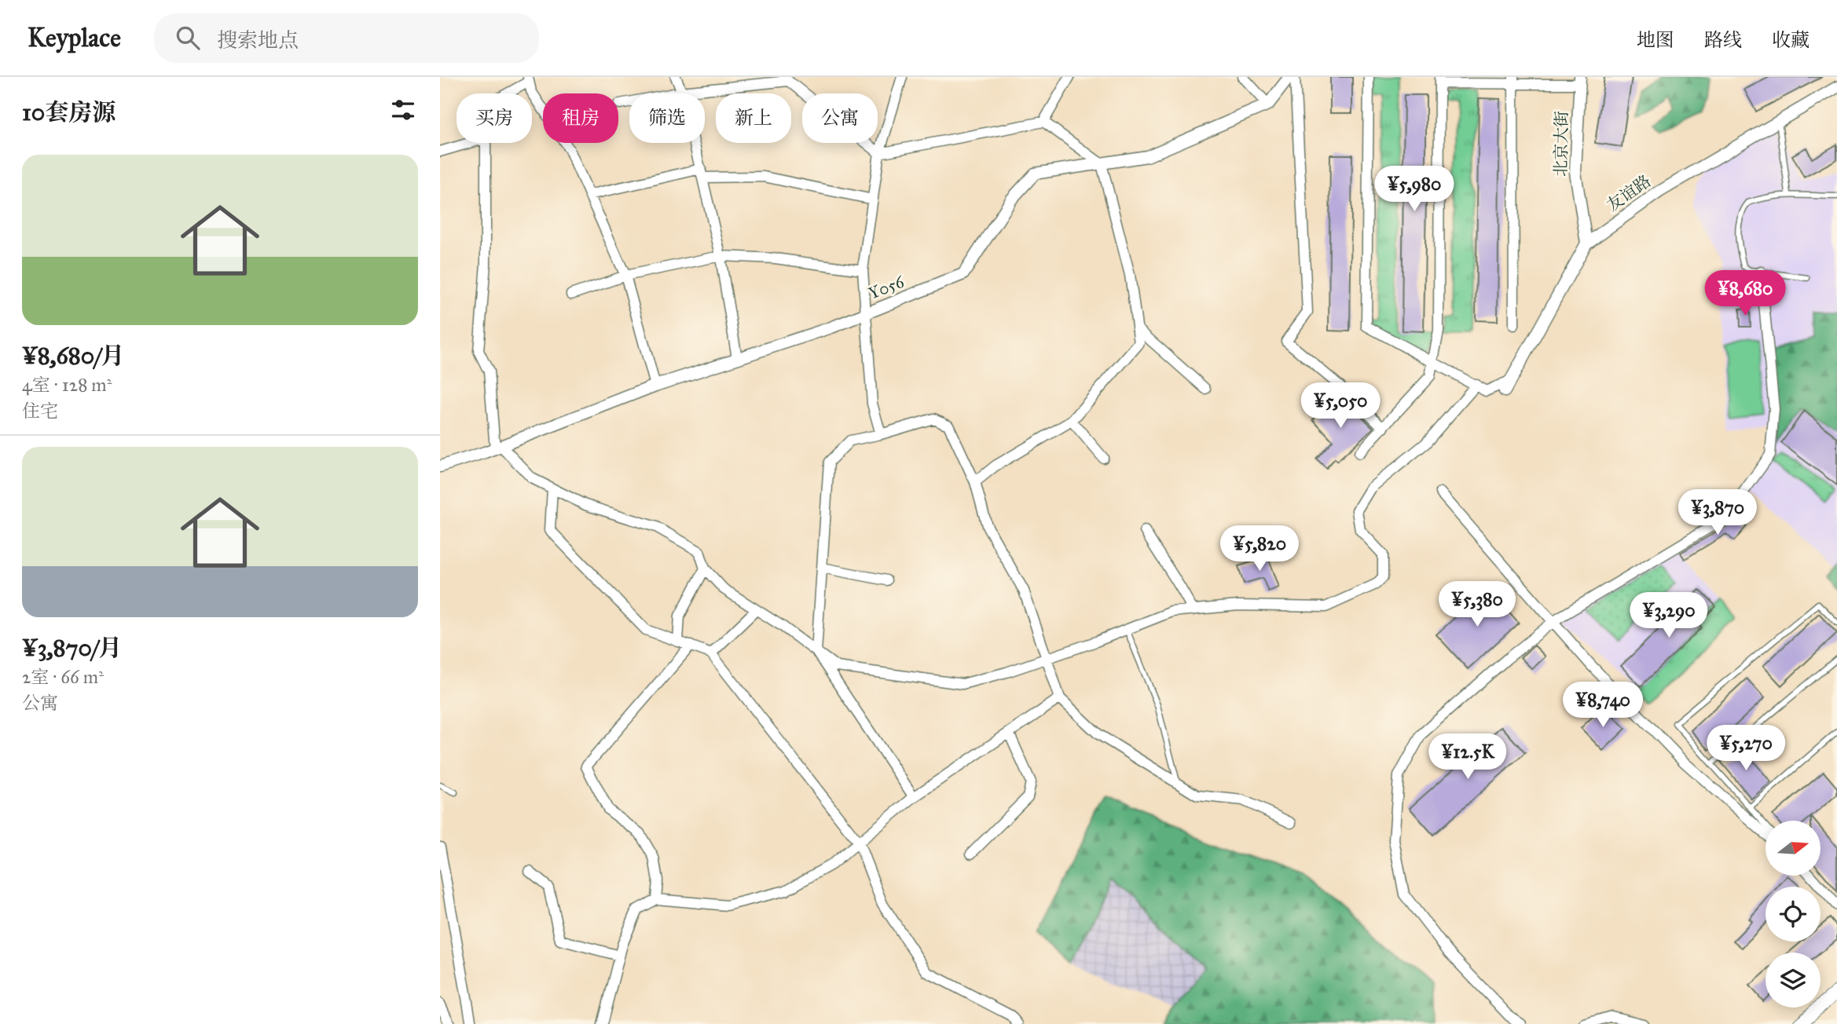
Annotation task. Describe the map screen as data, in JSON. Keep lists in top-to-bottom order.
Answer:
{
  "streets": {
    "street": ["北京大街", "友谊路", "Y056"]
  },
  "crossings": [
    ["北京大街", "友谊路"]
  ],
  "north": "right",
  "page": {
    "header": "Keyplace",
    "search": "搜索地点",
    "nav": ["地图", "路线", "收藏"],
    "heading": "10套房源",
    "chip": [
      "买房",
      "租房",
      "筛选",
      "新上",
      "公寓"
    ],
    "list": [
      {
        "name": "¥8,680/月",
        "note": "4室 · 128 m² · 住宅"
      },
      {
        "name": "¥3,870/月",
        "note": "2室 · 66 m² · 公寓"
      }
    ],
    "price": [
      "¥5,980",
      "¥8,680",
      "¥5,050",
      "¥3,870",
      "¥5,820",
      "¥5,380",
      "¥3,290",
      "¥8,740",
      "¥5,270",
      "¥12.5K"
    ]
  }
}
